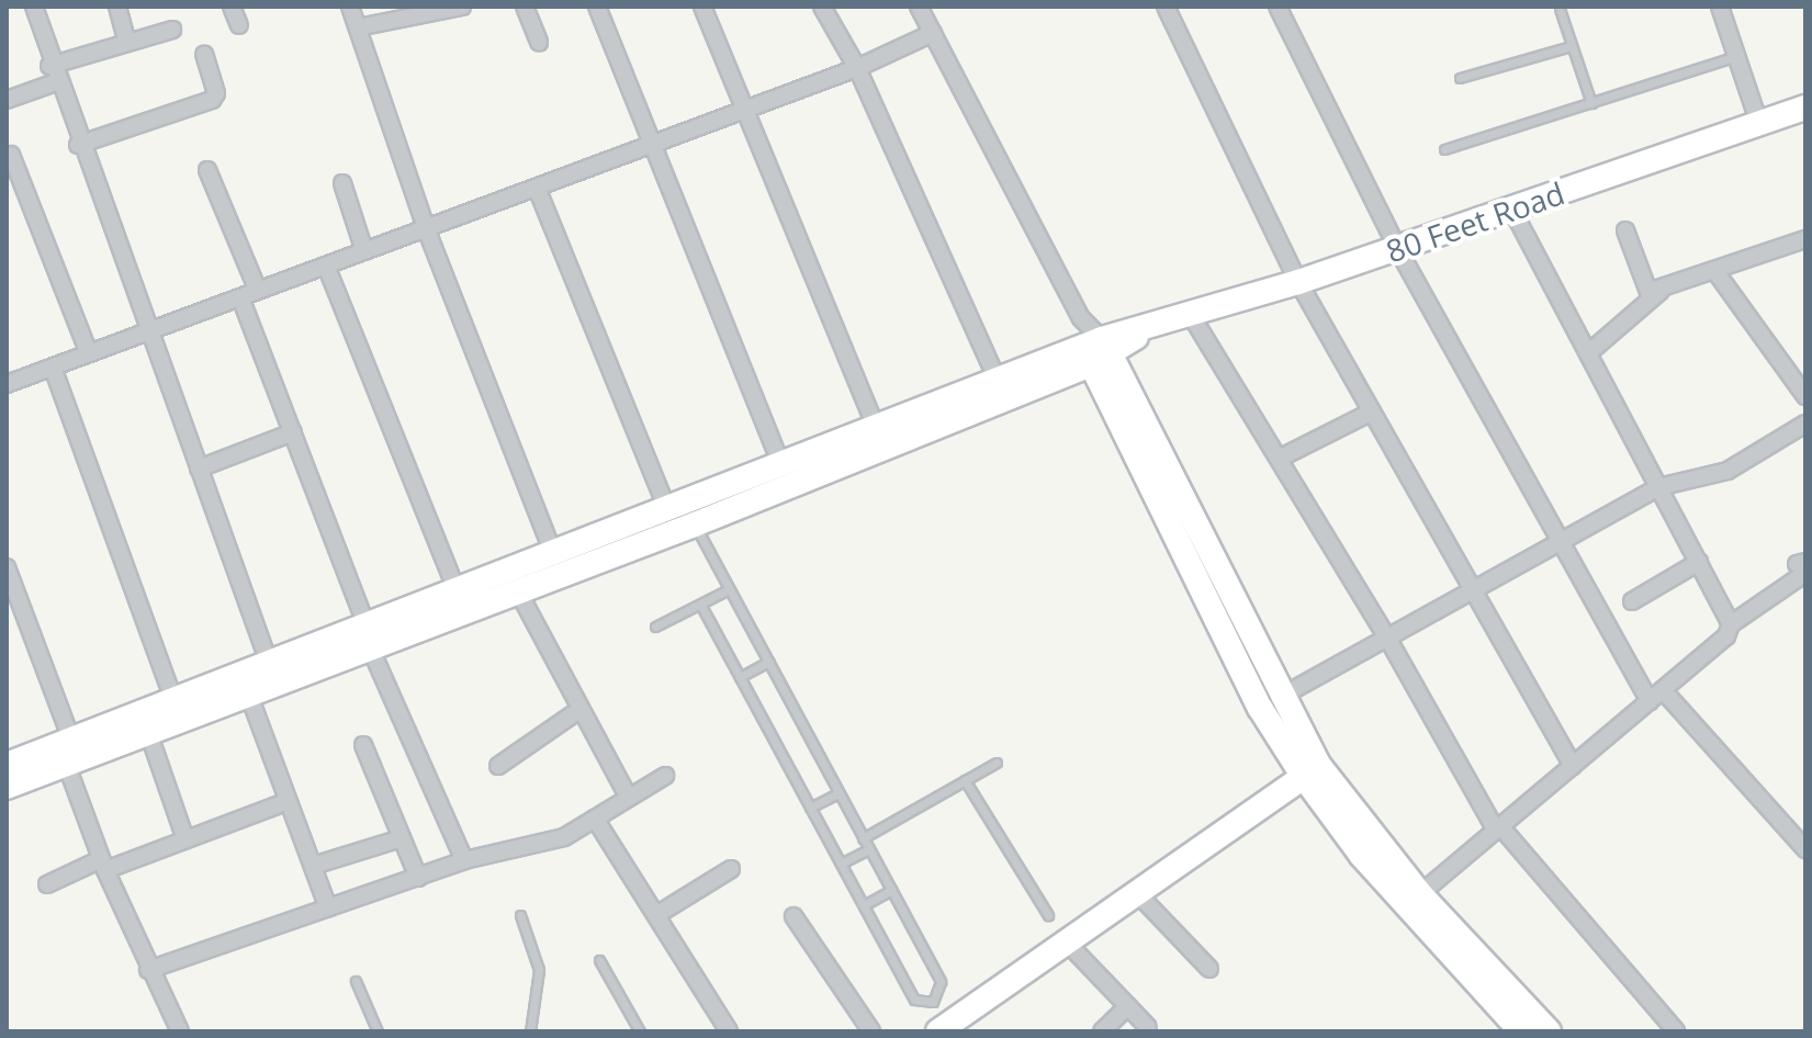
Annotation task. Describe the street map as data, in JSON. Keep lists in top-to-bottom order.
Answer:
{
  "streets": {
    "main road": ["80 Feet Road"]
  }
}
